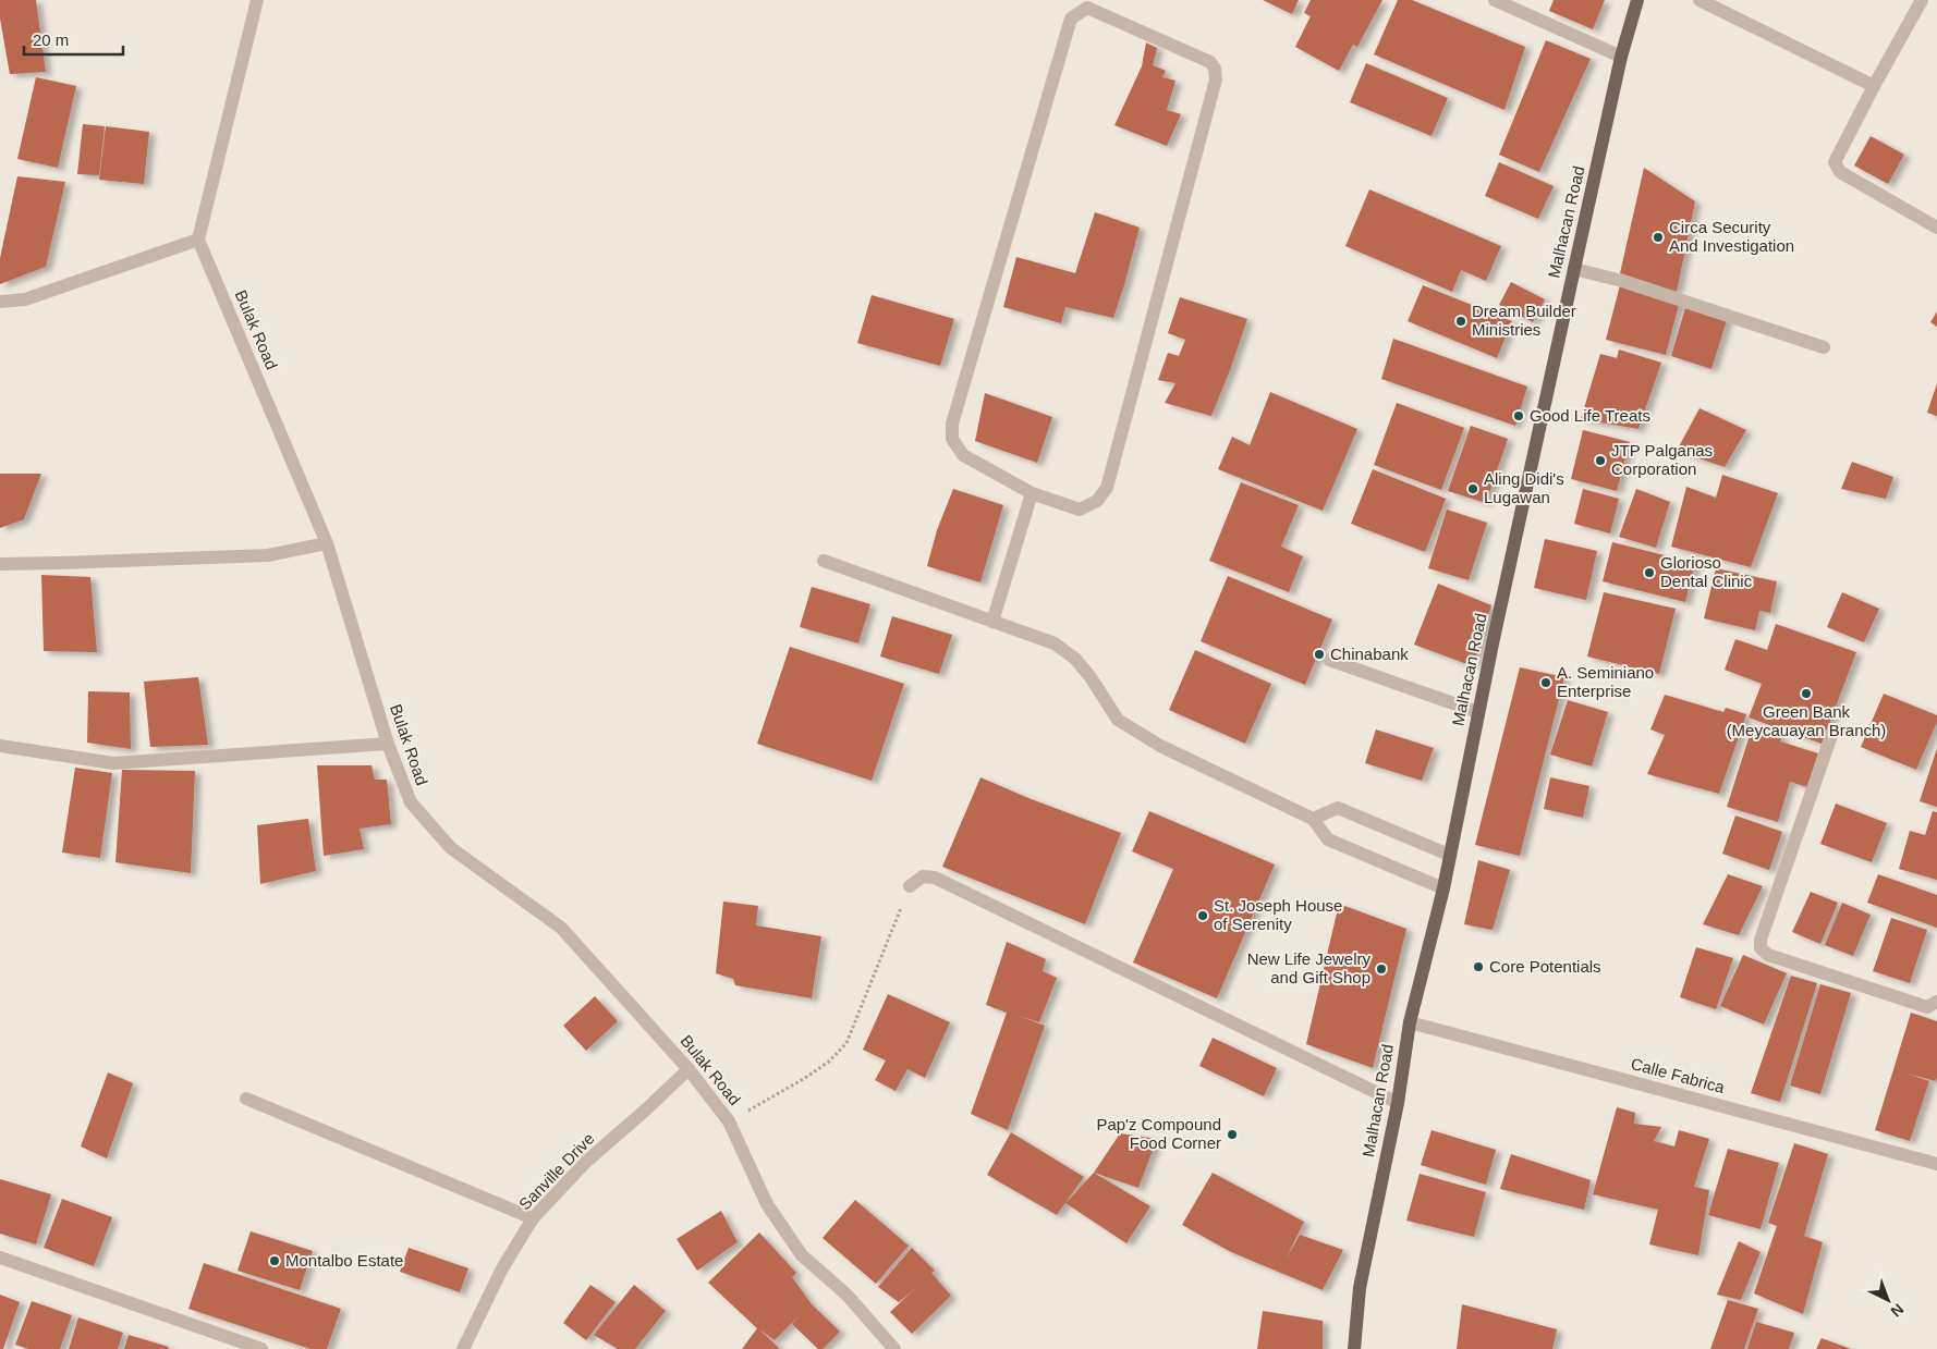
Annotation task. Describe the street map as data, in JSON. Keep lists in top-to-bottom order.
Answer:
{
  "streets": {
    "main road": ["Malhacan Road"],
    "street": ["Bulak Road", "Calle Fabrica", "Sanville Drive"]
  },
  "crossings": [
    ["Malhacan Road", "Calle Fabrica"],
    ["Bulak Road", "Sanville Drive"]
  ],
  "places": [
    "Circa Security And Investigation",
    "Dream Builder Ministries",
    "Good Life Treats",
    "JTP Palganas Corporation",
    "Aling Didi's Lugawan",
    "Glorioso Dental Clinic",
    "Chinabank",
    "A. Seminiano Enterprise",
    "Green Bank (Meycauayan Branch)",
    "St. Joseph House of Serenity",
    "Core Potentials",
    "New Life Jewelry and Gift Shop",
    "Pap'z Compound Food Corner",
    "Montalbo Estate"
  ],
  "scale_bar": "20 m",
  "north": "bottom right"
}
